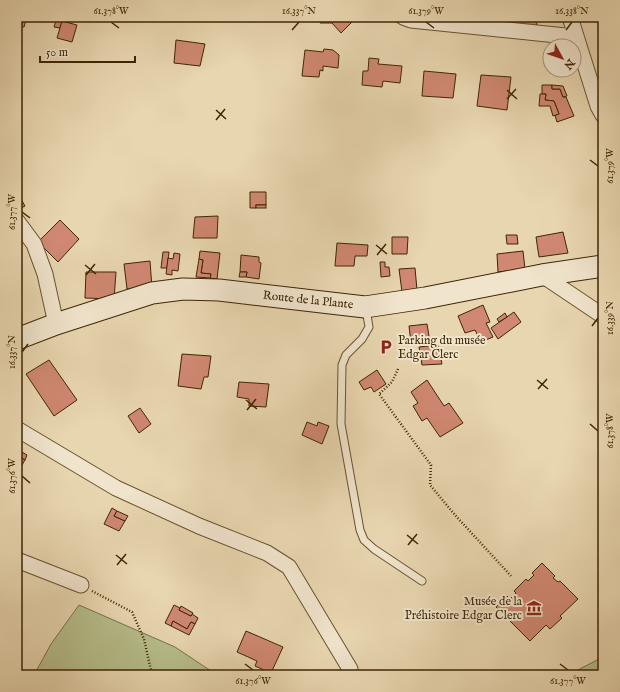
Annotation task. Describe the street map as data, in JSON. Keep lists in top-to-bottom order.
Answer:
{
  "streets": {
    "main road": ["Route de la Plante"]
  },
  "places": {
    "parking": ["Parking du musée Edgar Clerc"],
    "museum": ["Musée de la Préhistoire Edgar Clerc"]
  },
  "scale_bar": "50 m",
  "north": "bottom right",
  "coordinates": [
    "61.378°W",
    "16.337°N",
    "61.379°W",
    "16.338°N",
    "61.377°W",
    "16.339°N",
    "61.376°W"
  ]
}
